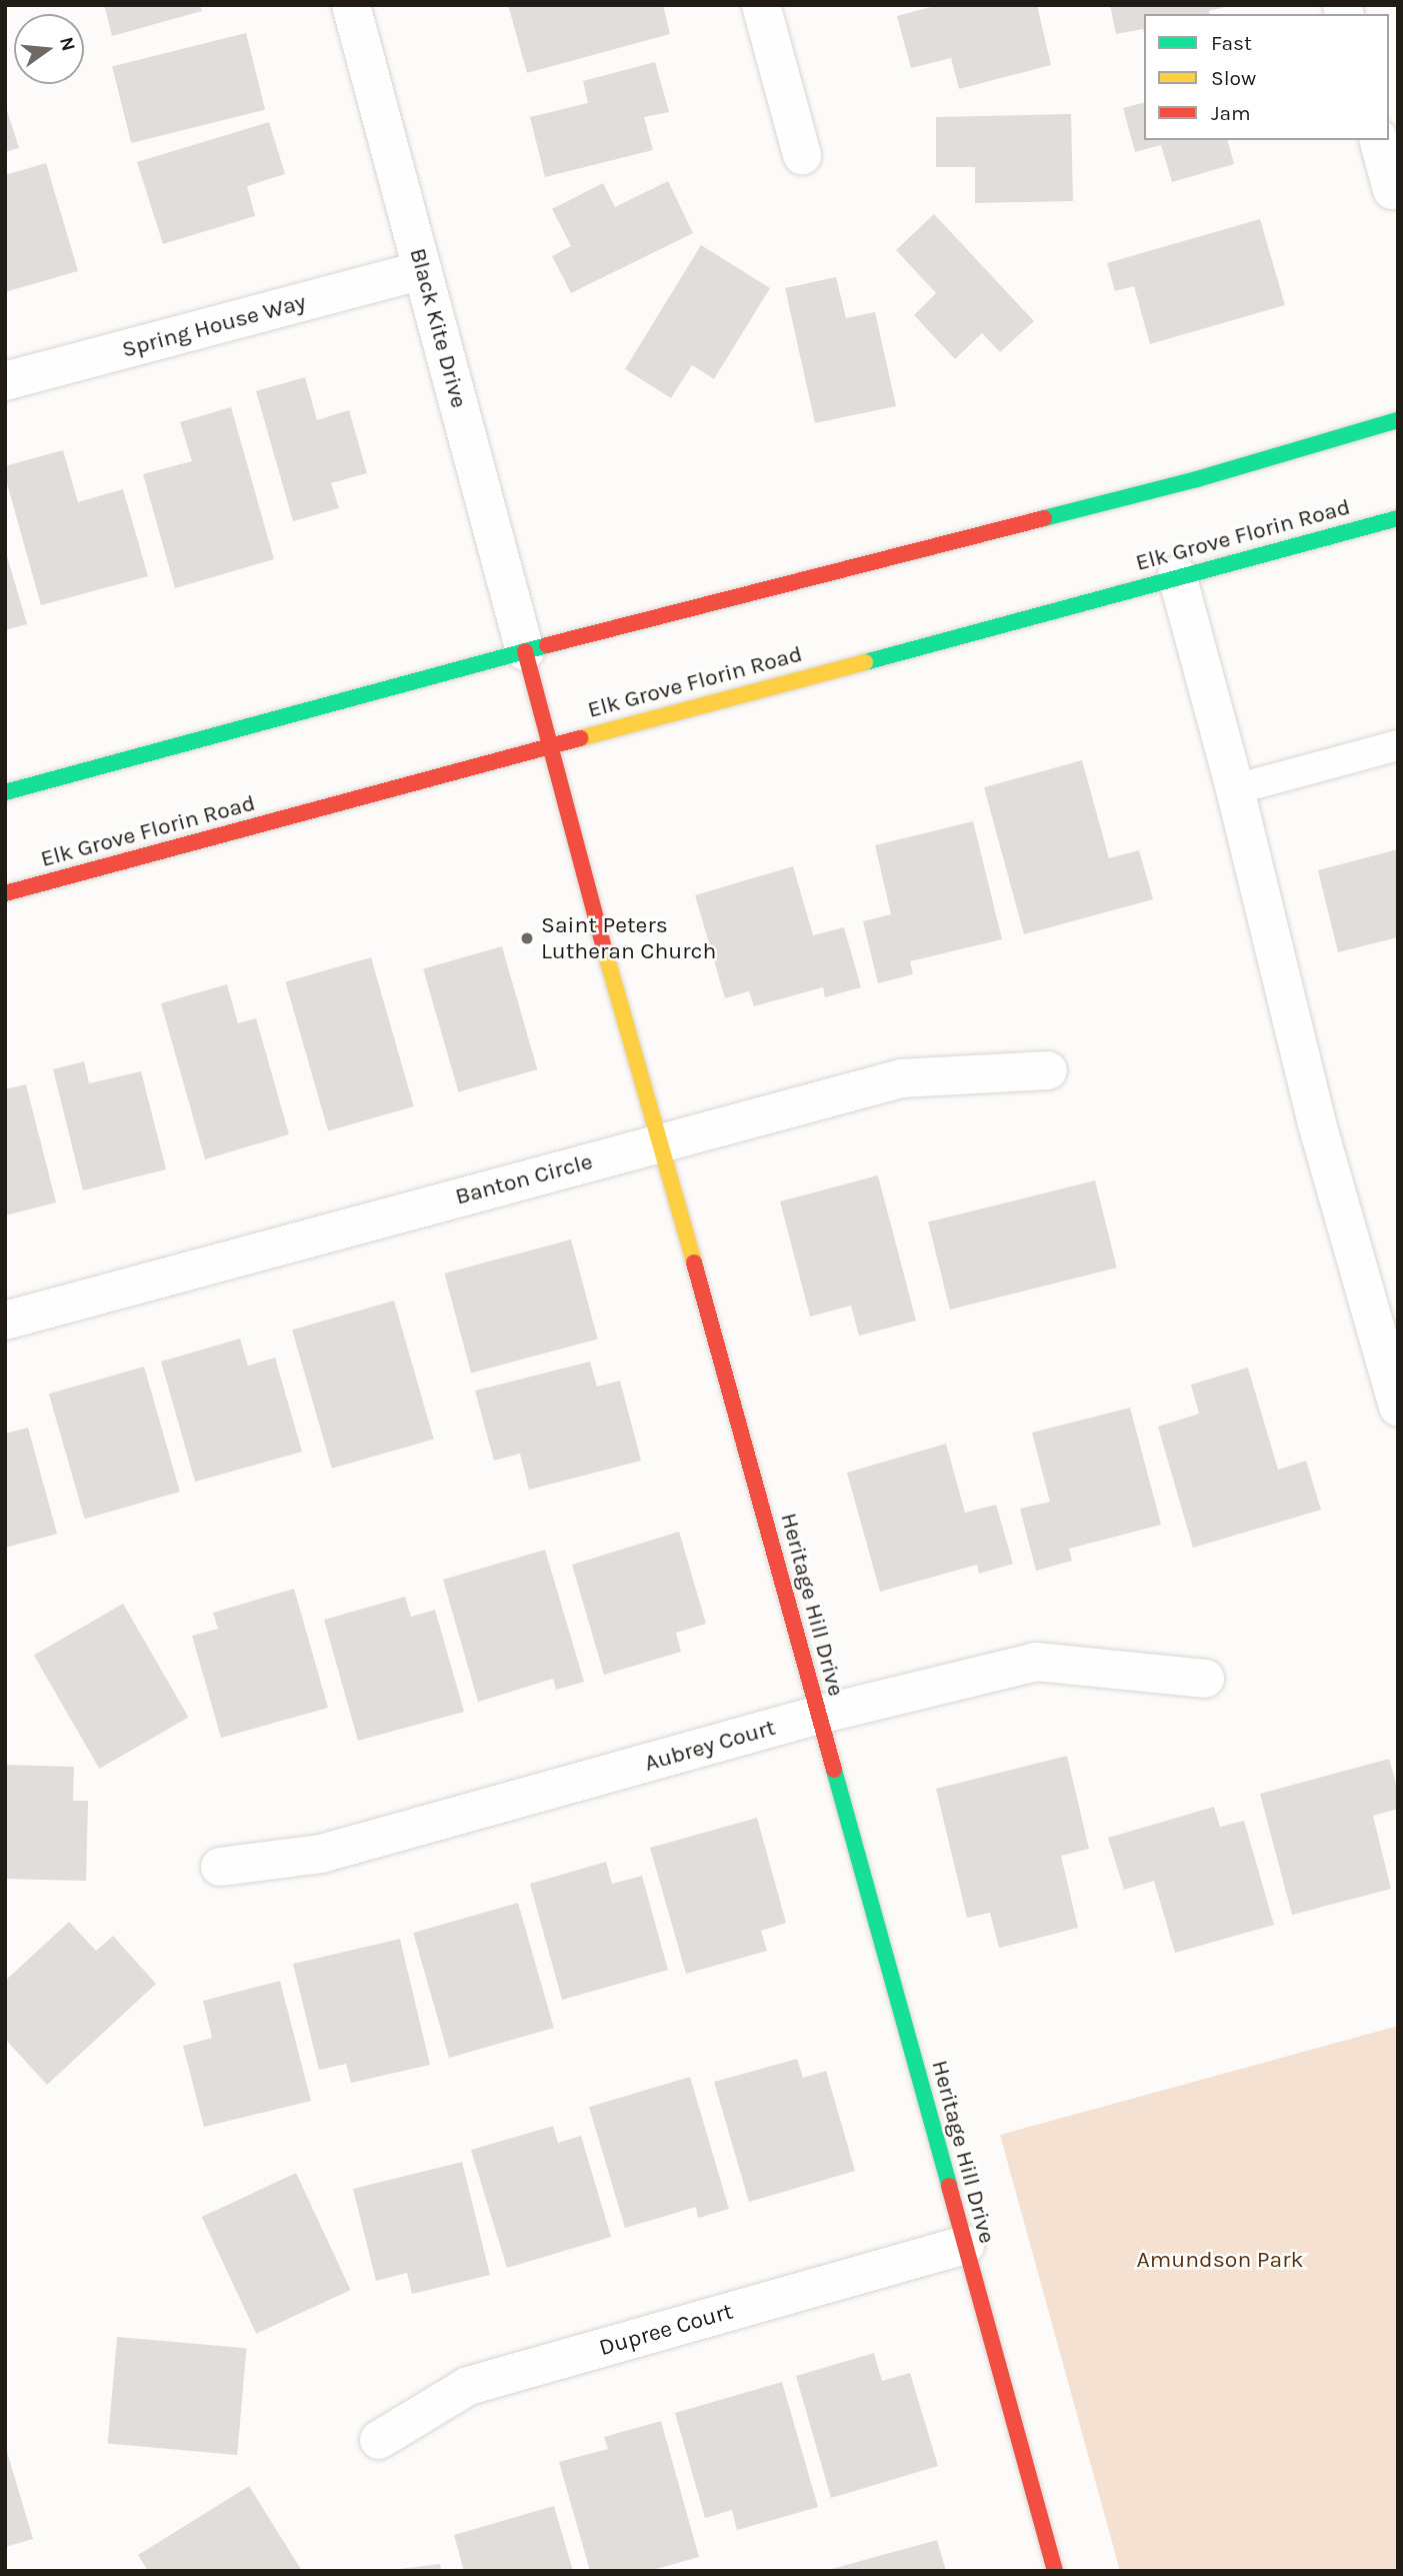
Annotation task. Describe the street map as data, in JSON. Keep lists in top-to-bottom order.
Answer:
{
  "streets": {
    "main road": ["Elk Grove Florin Road", "Heritage Hill Drive"],
    "street": [
      "Spring House Way",
      "Black Kite Drive",
      "Banton Circle",
      "Aubrey Court",
      "Dupree Court"
    ]
  },
  "crossings": [
    ["Spring House Way", "Black Kite Drive"],
    ["Black Kite Drive", "Heritage Hill Drive"],
    ["Elk Grove Florin Road", "Heritage Hill Drive"],
    ["Banton Circle", "Heritage Hill Drive"],
    ["Heritage Hill Drive", "Aubrey Court"],
    ["Heritage Hill Drive", "Dupree Court"]
  ],
  "parks": ["Amundson Park"],
  "places": ["Saint Peters Lutheran Church"],
  "legend": ["Fast", "Slow", "Jam"],
  "north": "right"
}
